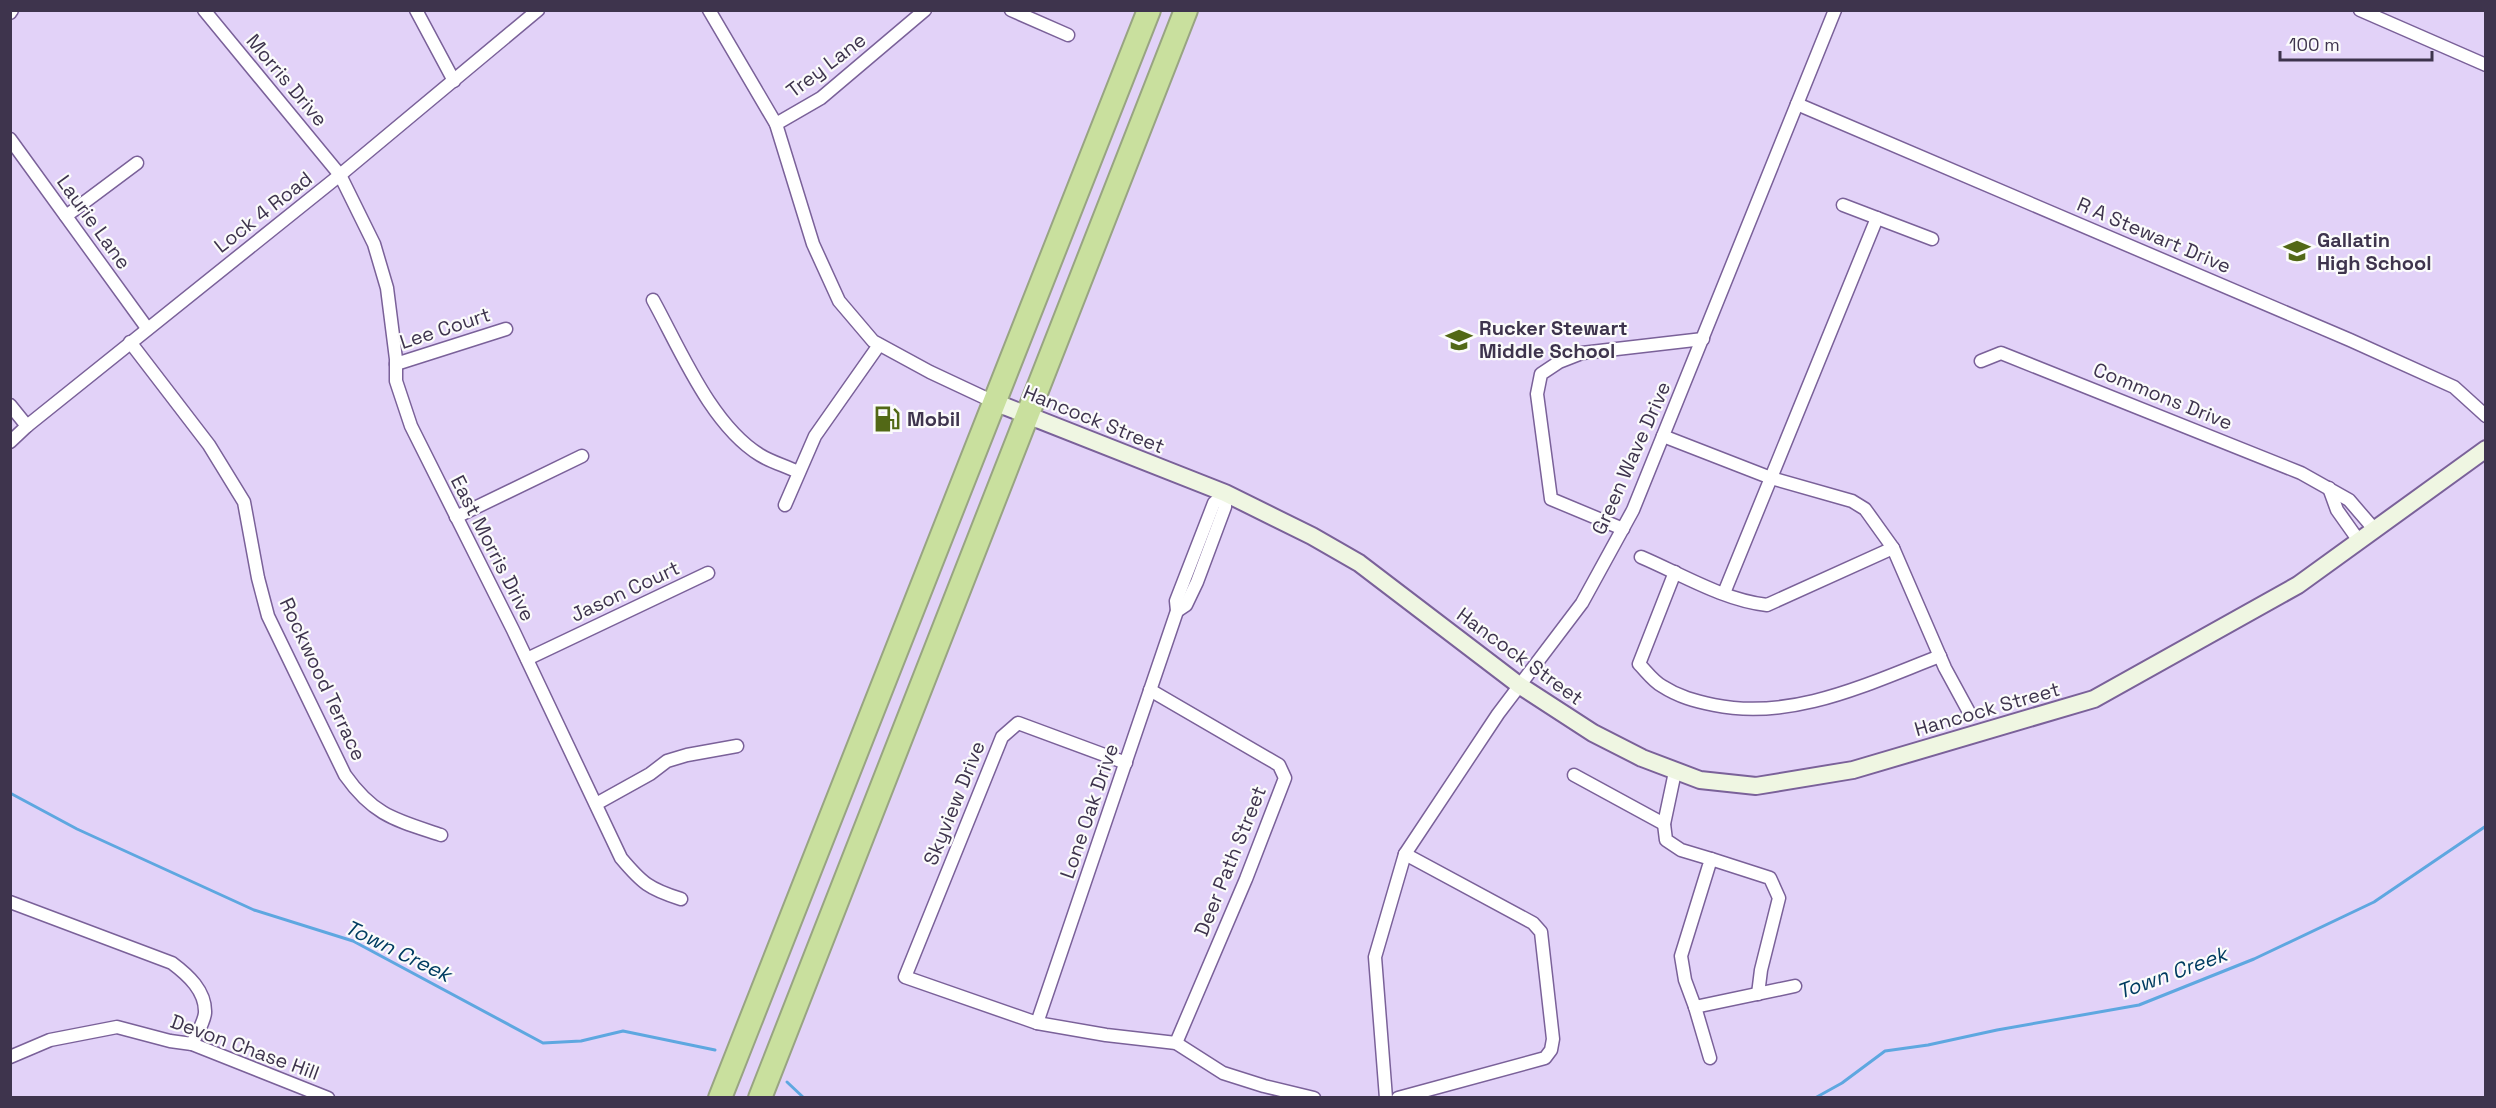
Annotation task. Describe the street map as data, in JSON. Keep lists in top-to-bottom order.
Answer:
{
  "streets": {
    "street": [
      "Trey Lane",
      "Morris Drive",
      "Lock 4 Road",
      "Laurie Lane",
      "R A Stewart Drive",
      "Lee Court",
      "Commons Drive",
      "Hancock Street",
      "Green Wave Drive",
      "East Morris Drive",
      "Jason Court",
      "Rockwood Terrace",
      "Skyview Drive",
      "Lone Oak Drive",
      "Deer Path Street",
      "Devon Chase Hill"
    ]
  },
  "crossings": [
    ["Trey Lane", "Hancock Street"],
    ["Morris Drive", "Lock 4 Road"],
    ["Morris Drive", "East Morris Drive"],
    ["Lock 4 Road", "Laurie Lane"],
    ["Lock 4 Road", "East Morris Drive"],
    ["Lock 4 Road", "Rockwood Terrace"],
    ["R A Stewart Drive", "Green Wave Drive"],
    ["Lee Court", "East Morris Drive"],
    ["Commons Drive", "Hancock Street"],
    ["Hancock Street", "Green Wave Drive"],
    ["Hancock Street", "Lone Oak Drive"],
    ["East Morris Drive", "Jason Court"],
    ["Skyview Drive", "Lone Oak Drive"],
    ["Lone Oak Drive", "Deer Path Street"]
  ],
  "water": ["Town Creek"],
  "places": {
    "school or university": ["Gallatin High School", "Rucker Stewart Middle School"],
    "fuel station": ["Mobil"]
  },
  "scale_bar": "100 m"
}
